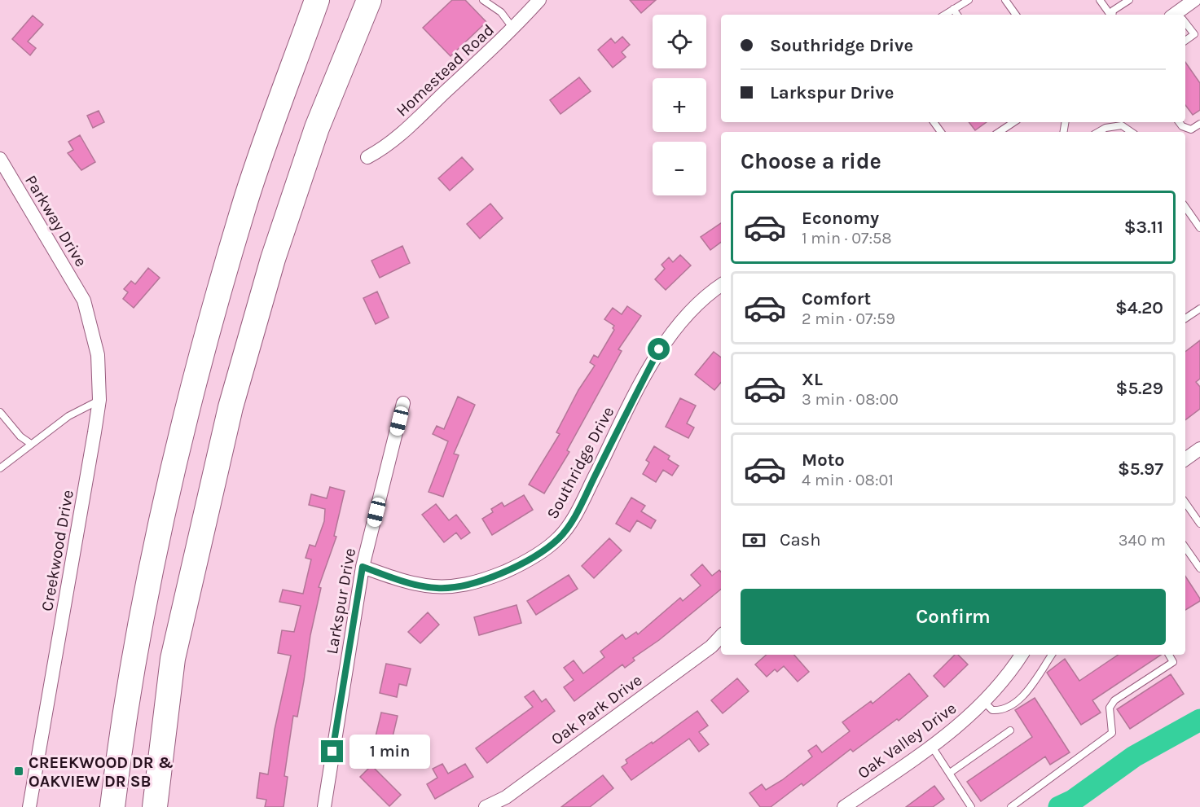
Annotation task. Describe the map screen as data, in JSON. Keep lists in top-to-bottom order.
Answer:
{
  "streets": {
    "street": [
      "Homestead Road",
      "Parkway Drive",
      "Southridge Drive",
      "Creekwood Drive",
      "Larkspur Drive",
      "Oak Park Drive",
      "Oak Valley Drive"
    ]
  },
  "crossings": [
    ["Parkway Drive", "Creekwood Drive"],
    ["Southridge Drive", "Larkspur Drive"]
  ],
  "places": {
    "transit": ["CREEKWOOD DR & OAKVIEW DR SB"]
  },
  "page": {
    "map_buttons": ["+", "−"],
    "banner": ["Southridge Drive", "Larkspur Drive"],
    "heading": "Choose a ride",
    "list": [
      {
        "name": "Economy",
        "note": "1 min · 07:58",
        "value": "$3.11"
      },
      {
        "name": "Comfort",
        "note": "2 min · 07:59",
        "value": "$4.20"
      },
      {
        "name": "XL",
        "note": "3 min · 08:00",
        "value": "$5.29"
      },
      {
        "name": "Moto",
        "note": "4 min · 08:01",
        "value": "$5.97"
      }
    ],
    "pay": ["Cash", "340 m"],
    "buttons": "Confirm",
    "bubble": "1 min"
  }
}
